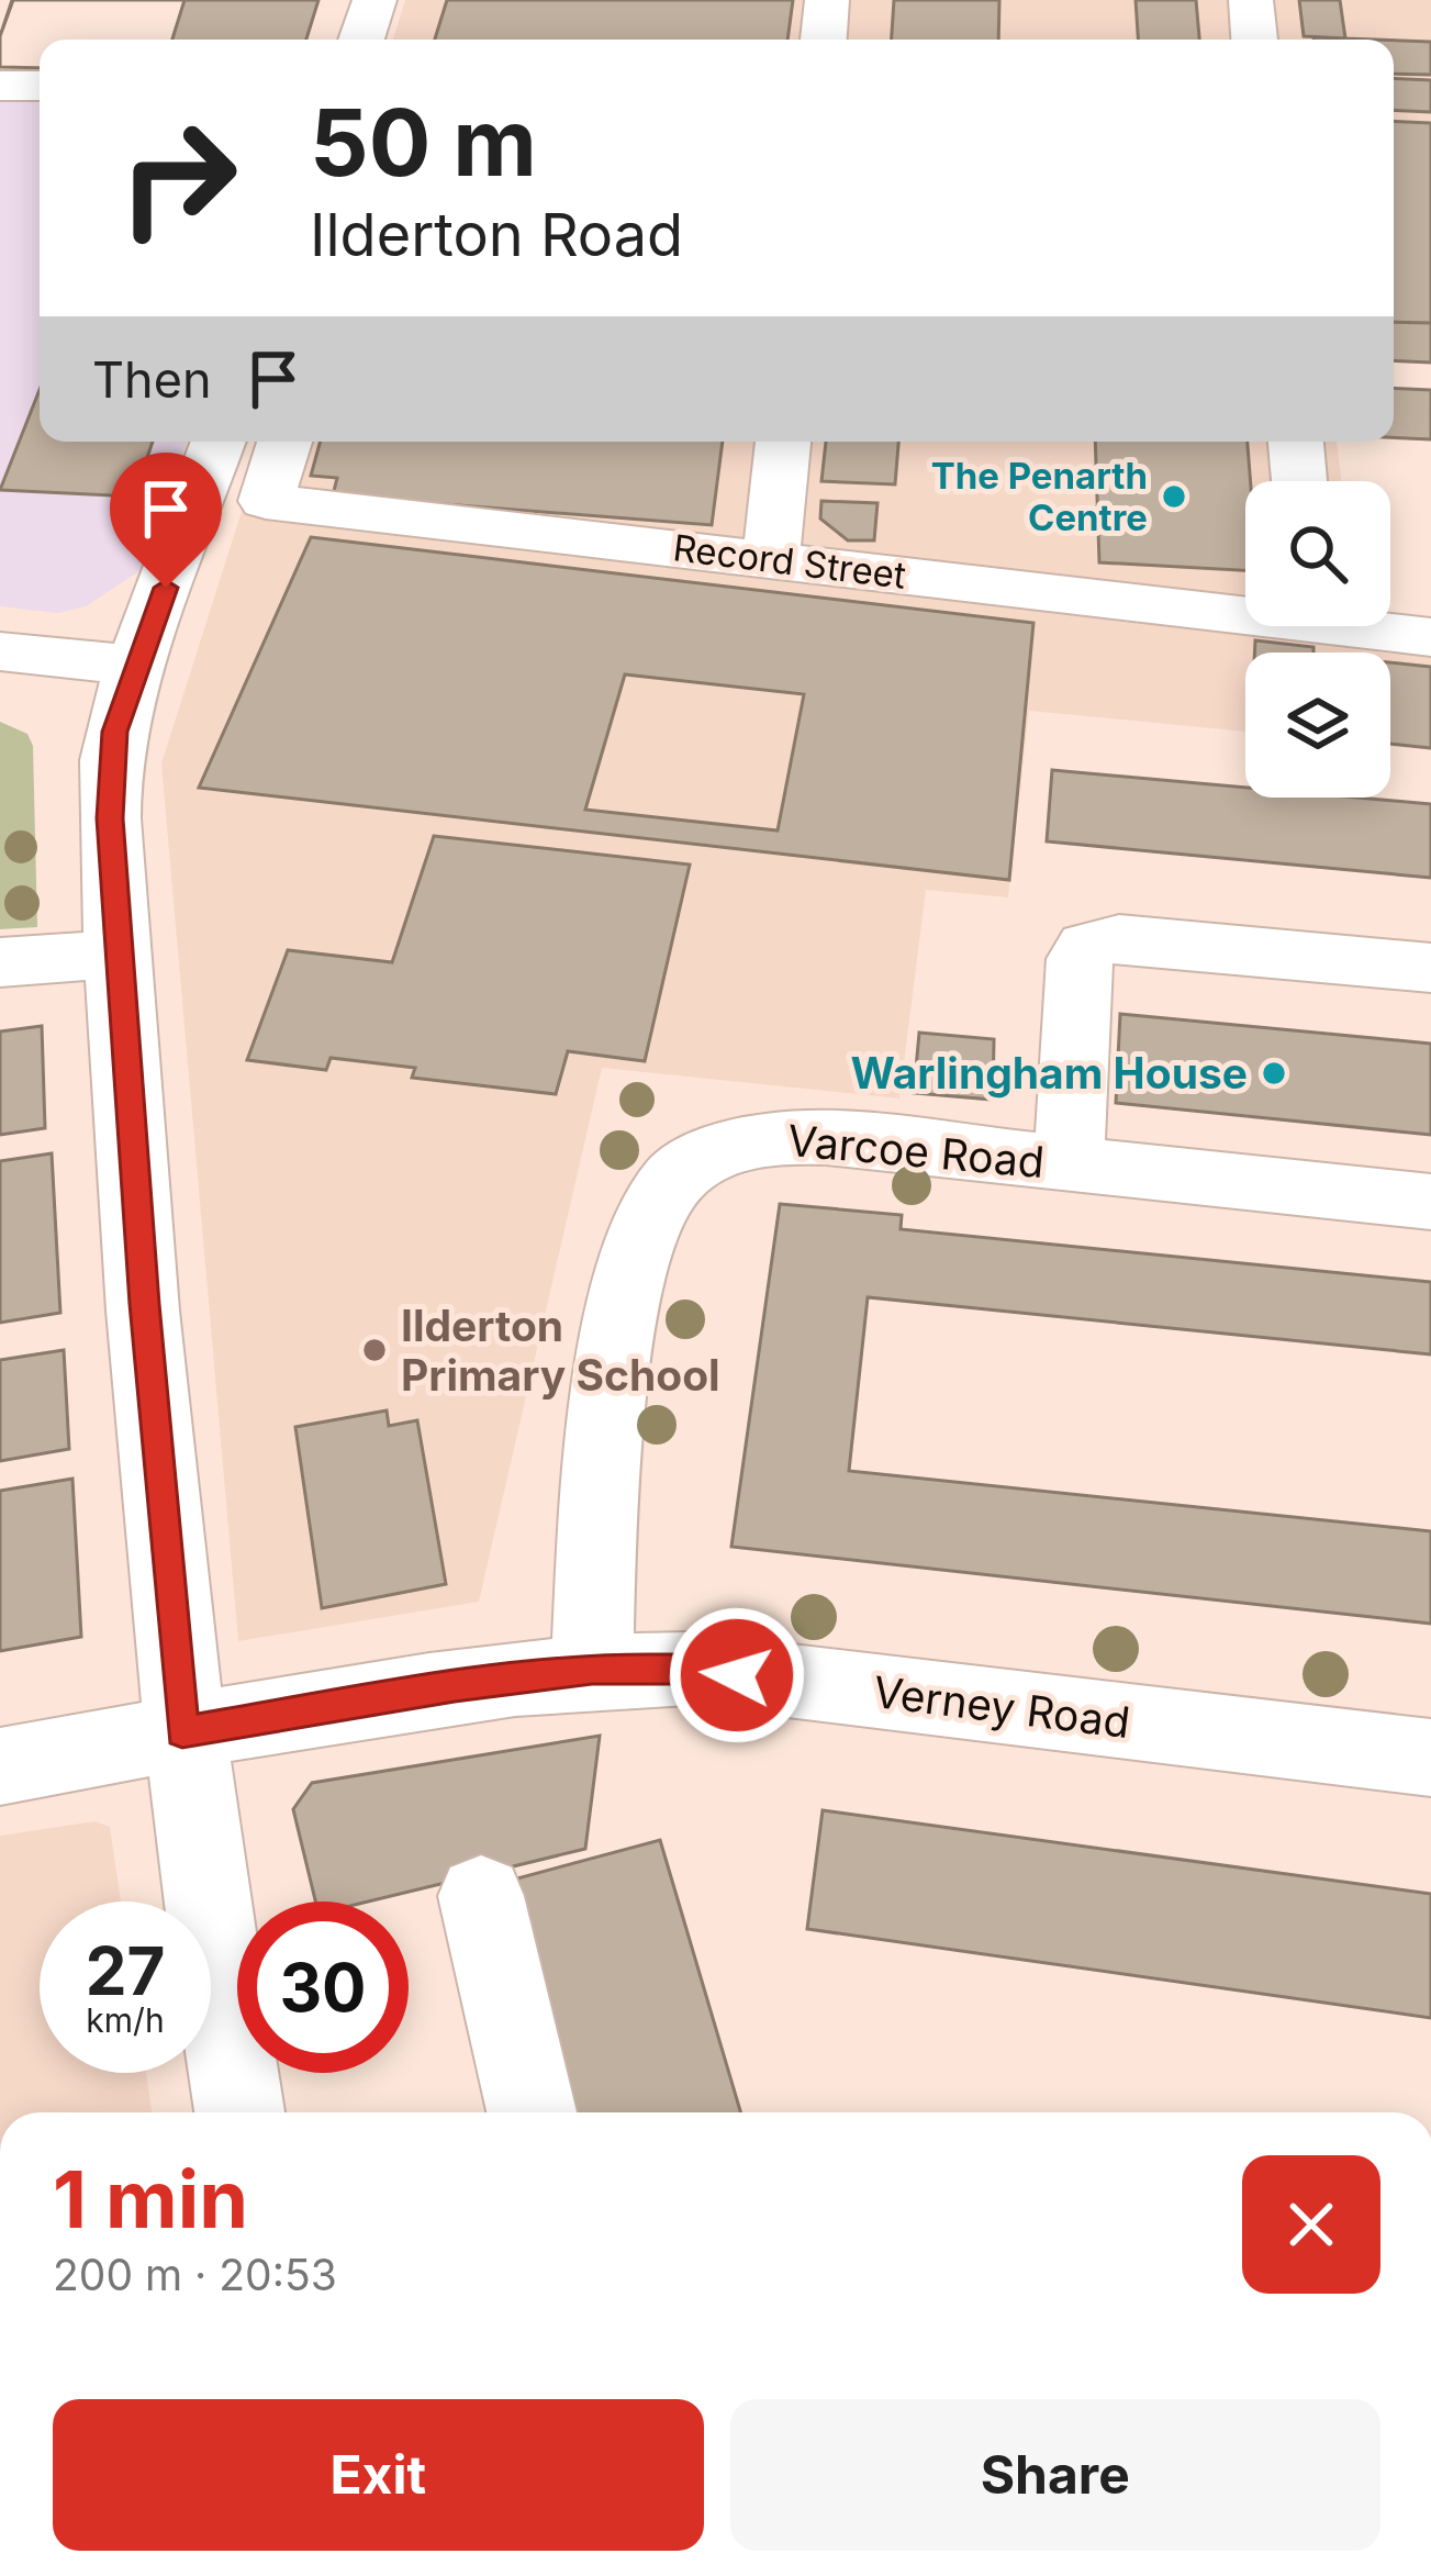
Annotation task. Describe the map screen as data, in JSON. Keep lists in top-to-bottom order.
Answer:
{
  "streets": {
    "street": ["Record Street", "Varcoe Road", "Verney Road"]
  },
  "crossings": [
    ["Varcoe Road", "Verney Road"]
  ],
  "places": ["The Penarth Centre", "Warlingham House", "Ilderton Primary School"],
  "page": {
    "turn": ["50 m", "Ilderton Road"],
    "then": "Then",
    "speed": "27 km/h",
    "limit": "30",
    "heading": ["1 min", "200 m · 20:53"],
    "buttons": ["Exit", "Share"]
  }
}
